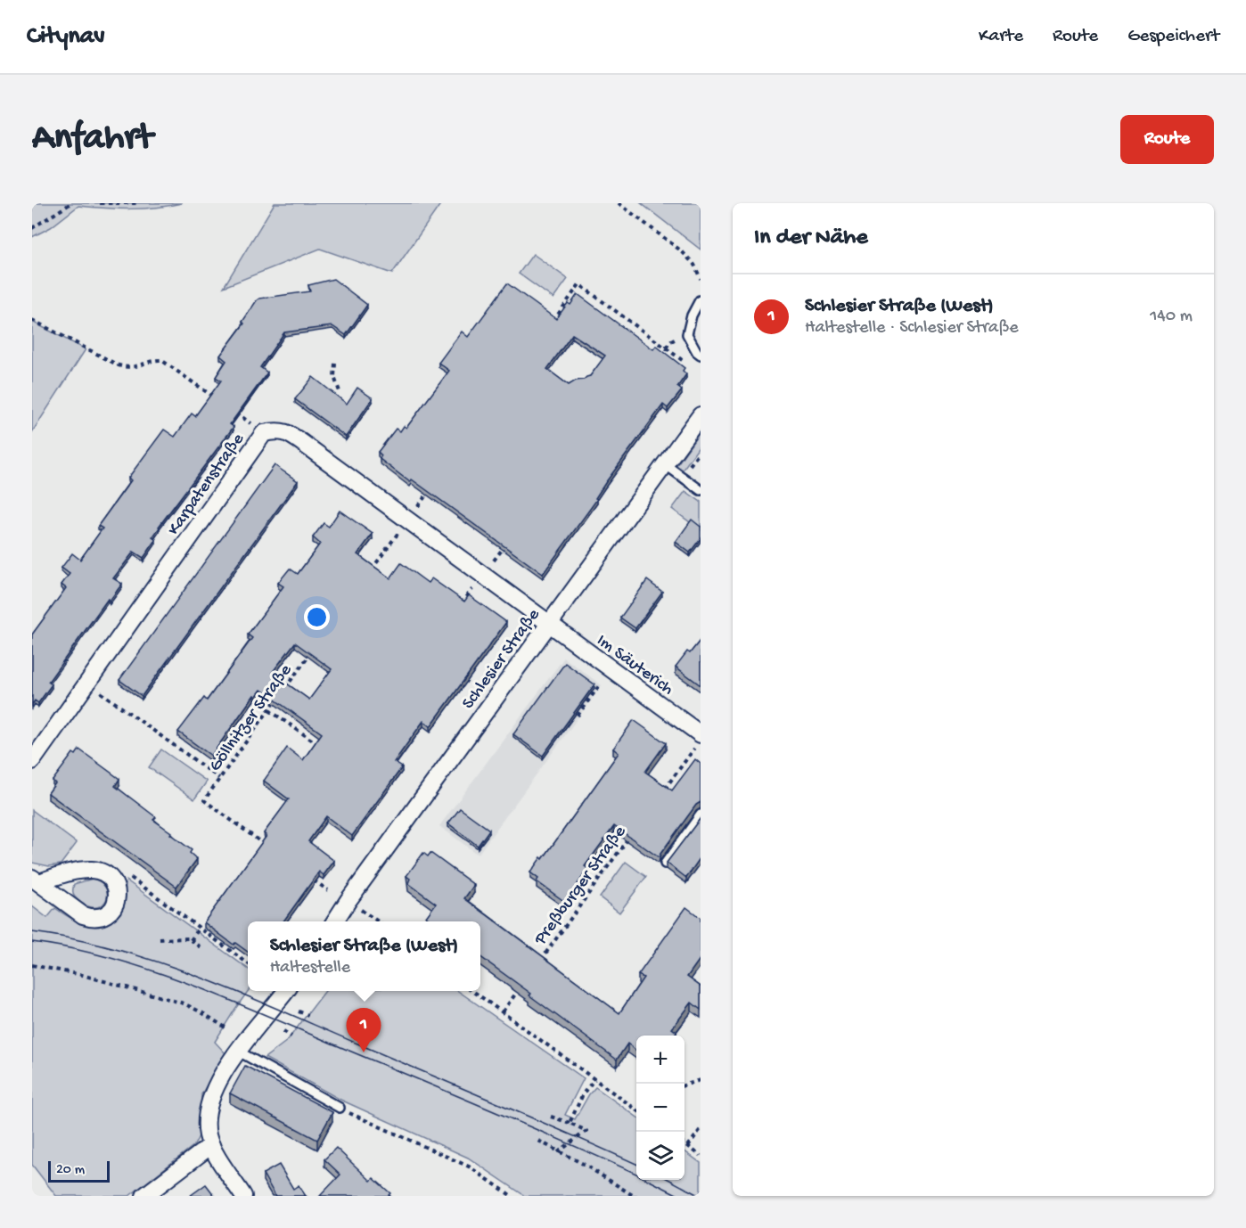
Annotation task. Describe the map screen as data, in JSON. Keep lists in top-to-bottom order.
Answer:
{
  "streets": {
    "street": ["Karpatenstraße", "Schlesier Straße", "Im Säuterich"],
    "path": ["Göllnitzer Straße", "Preßburger Straße"]
  },
  "crossings": [
    ["Karpatenstraße", "Schlesier Straße"],
    ["Karpatenstraße", "Im Säuterich"],
    ["Schlesier Straße", "Im Säuterich"]
  ],
  "scale_bar": "20 m",
  "page": {
    "header": "Citynav",
    "nav": ["Karte", "Route", "Gespeichert"],
    "buttons": "Route",
    "title": "Anfahrt",
    "heading": "In der Nähe",
    "list": [
      {
        "mark": "1",
        "name": "Schlesier Straße (West)",
        "note": "Haltestelle · Schlesier Straße",
        "value": "140 m"
      }
    ],
    "popup": ["Schlesier Straße (West)", "Haltestelle"],
    "pins": "1",
    "map_buttons": ["+", "−"],
    "scale": "20 m"
  }
}
